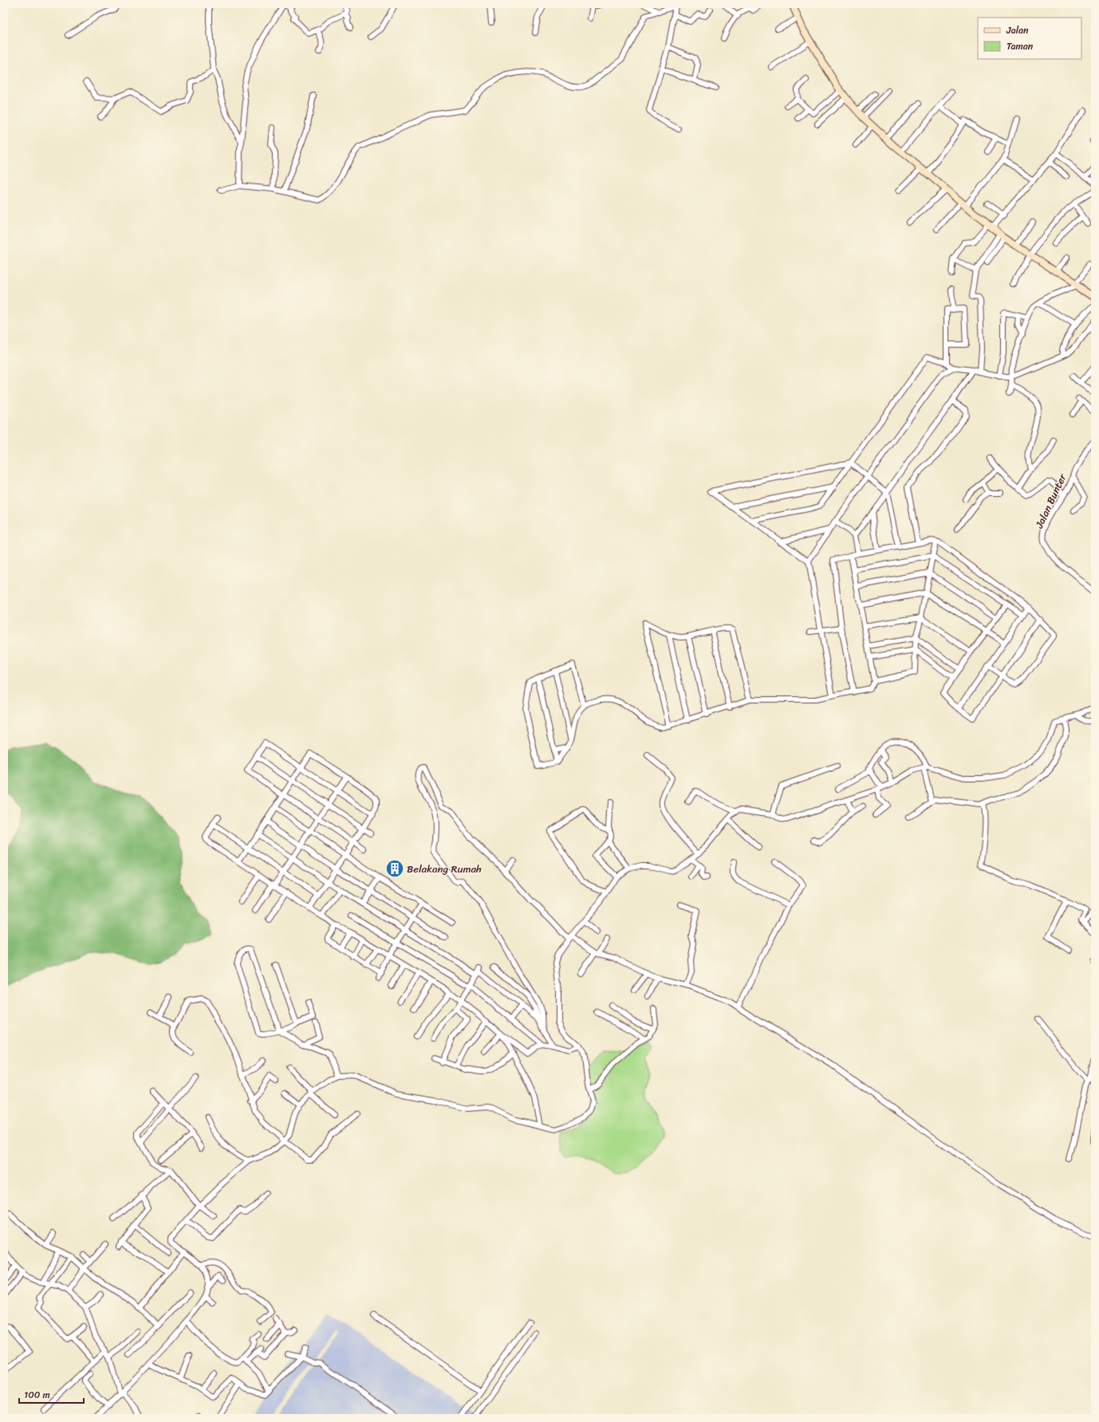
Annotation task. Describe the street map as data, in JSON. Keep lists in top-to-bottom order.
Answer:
{
  "streets": {
    "street": ["Jalan Bunter"]
  },
  "places": {
    "building": ["Belakang Rumah"]
  },
  "legend": ["Jalan", "Taman"],
  "scale_bar": "100 m"
}
